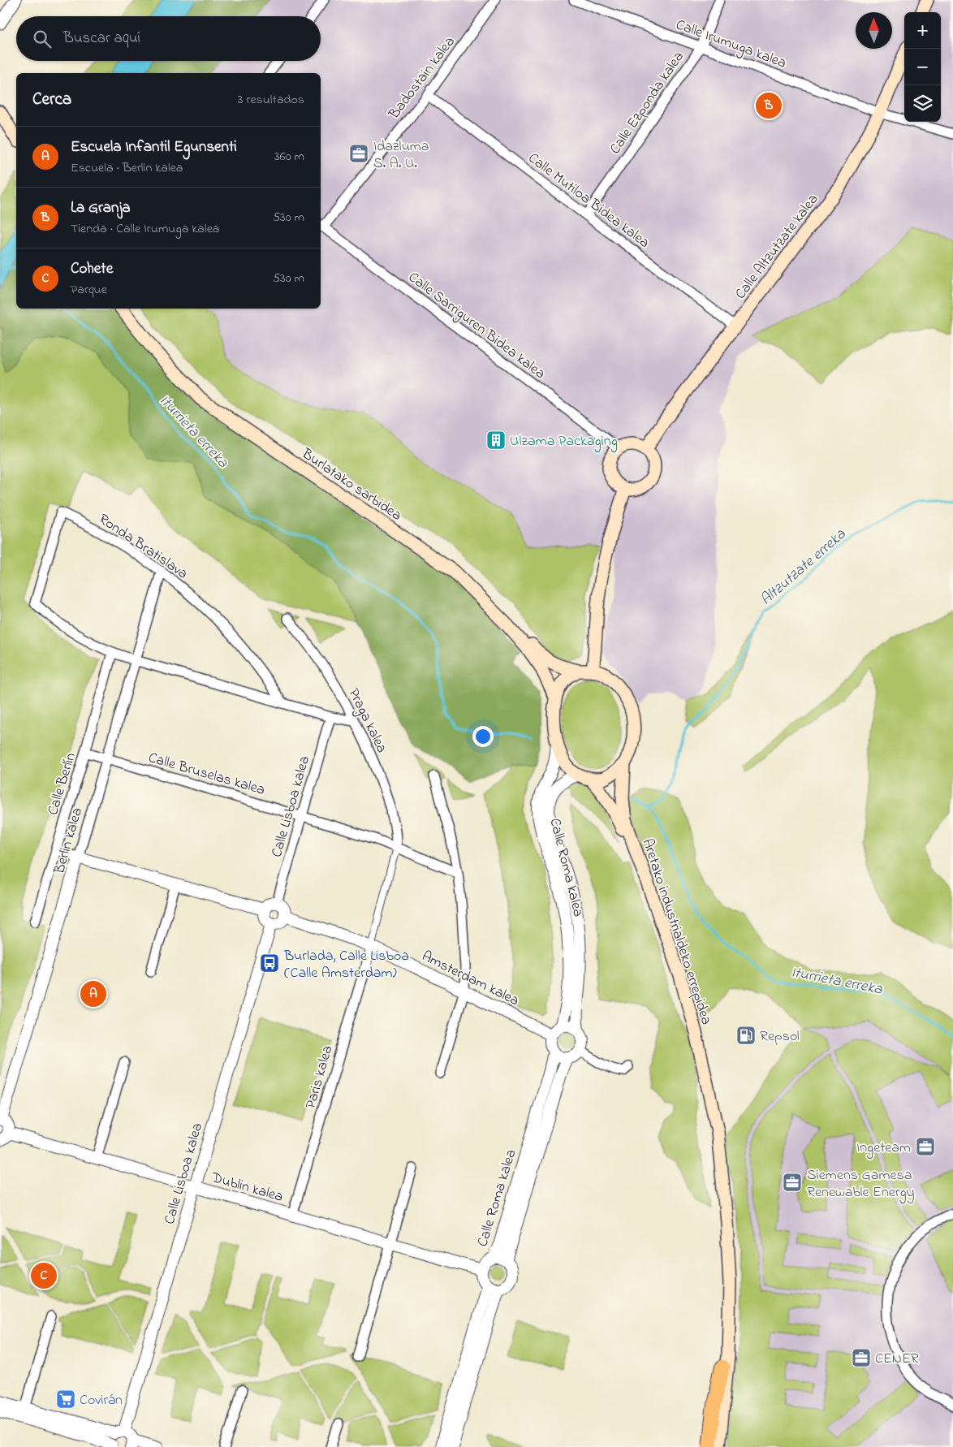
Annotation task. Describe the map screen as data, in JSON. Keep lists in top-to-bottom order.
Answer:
{
  "streets": {
    "main road": ["Calle Altzutzate kalea", "Burlatako sarbidea", "Aretako industrialdeko errepidea"],
    "street": [
      "Calle Irumuga kalea",
      "Badostain kalea",
      "Calle Ezponda kalea",
      "Calle Mutiloa Bidea kalea",
      "Calle Sarriguren Bidea kalea",
      "Ronda Bratislava",
      "Praga kalea",
      "Calle Bruselas kalea",
      "Calle Berlín",
      "Calle Lisboa kalea",
      "Berlin kalea",
      "Calle Roma kalea",
      "Amsterdam kalea",
      "Paris kalea",
      "Dublin kalea"
    ]
  },
  "crossings": [
    ["Calle Irumuga kalea", "Calle Ezponda kalea"],
    ["Calle Irumuga kalea", "Calle Altzutzate kalea"],
    ["Badostain kalea", "Calle Mutiloa Bidea kalea"],
    ["Badostain kalea", "Calle Sarriguren Bidea kalea"],
    ["Calle Ezponda kalea", "Calle Mutiloa Bidea kalea"],
    ["Calle Mutiloa Bidea kalea", "Calle Altzutzate kalea"],
    ["Calle Altzutzate kalea", "Calle Sarriguren Bidea kalea"],
    ["Burlatako sarbidea", "Calle Roma kalea"],
    ["Burlatako sarbidea", "Aretako industrialdeko errepidea"],
    ["Ronda Bratislava", "Praga kalea"],
    ["Ronda Bratislava", "Calle Berlín"],
    ["Ronda Bratislava", "Calle Lisboa kalea"],
    ["Ronda Bratislava", "Berlin kalea"],
    ["Praga kalea", "Calle Bruselas kalea"],
    ["Calle Bruselas kalea", "Calle Berlín"],
    ["Calle Bruselas kalea", "Calle Lisboa kalea"],
    ["Calle Bruselas kalea", "Berlin kalea"],
    ["Calle Lisboa kalea", "Amsterdam kalea"],
    ["Calle Lisboa kalea", "Dublin kalea"],
    ["Calle Roma kalea", "Aretako industrialdeko errepidea"],
    ["Calle Roma kalea", "Amsterdam kalea"],
    ["Calle Roma kalea", "Dublin kalea"],
    ["Amsterdam kalea", "Paris kalea"],
    ["Paris kalea", "Dublin kalea"]
  ],
  "water": ["Iturrieta erreka", "Altzutzate erreka"],
  "places": {
    "office": [
      "Idazluma S. A. U.",
      "Ingeteam",
      "Siemens Gamesa Renewable Energy",
      "CENER"
    ],
    "building": ["Ulzama Packaging"],
    "bus stop": ["Burlada, Calle Lisboa (Calle Amsterdam)"],
    "fuel station": ["Repsol"],
    "supermarket": ["Covirán"]
  },
  "north": "top",
  "page": {
    "map_buttons": ["+", "−"],
    "search": "Buscar aquí",
    "heading": ["Cerca", "3 resultados"],
    "pins": ["B", "A", "C"],
    "list": [
      {
        "mark": "A",
        "name": "Escuela Infantil Egunsenti",
        "note": "Escuela · Berlin kalea",
        "value": "360 m"
      },
      {
        "mark": "B",
        "name": "La Granja",
        "note": "Tienda · Calle Irumuga kalea",
        "value": "530 m"
      },
      {
        "mark": "C",
        "name": "Cohete",
        "note": "Parque",
        "value": "530 m"
      }
    ]
  }
}
